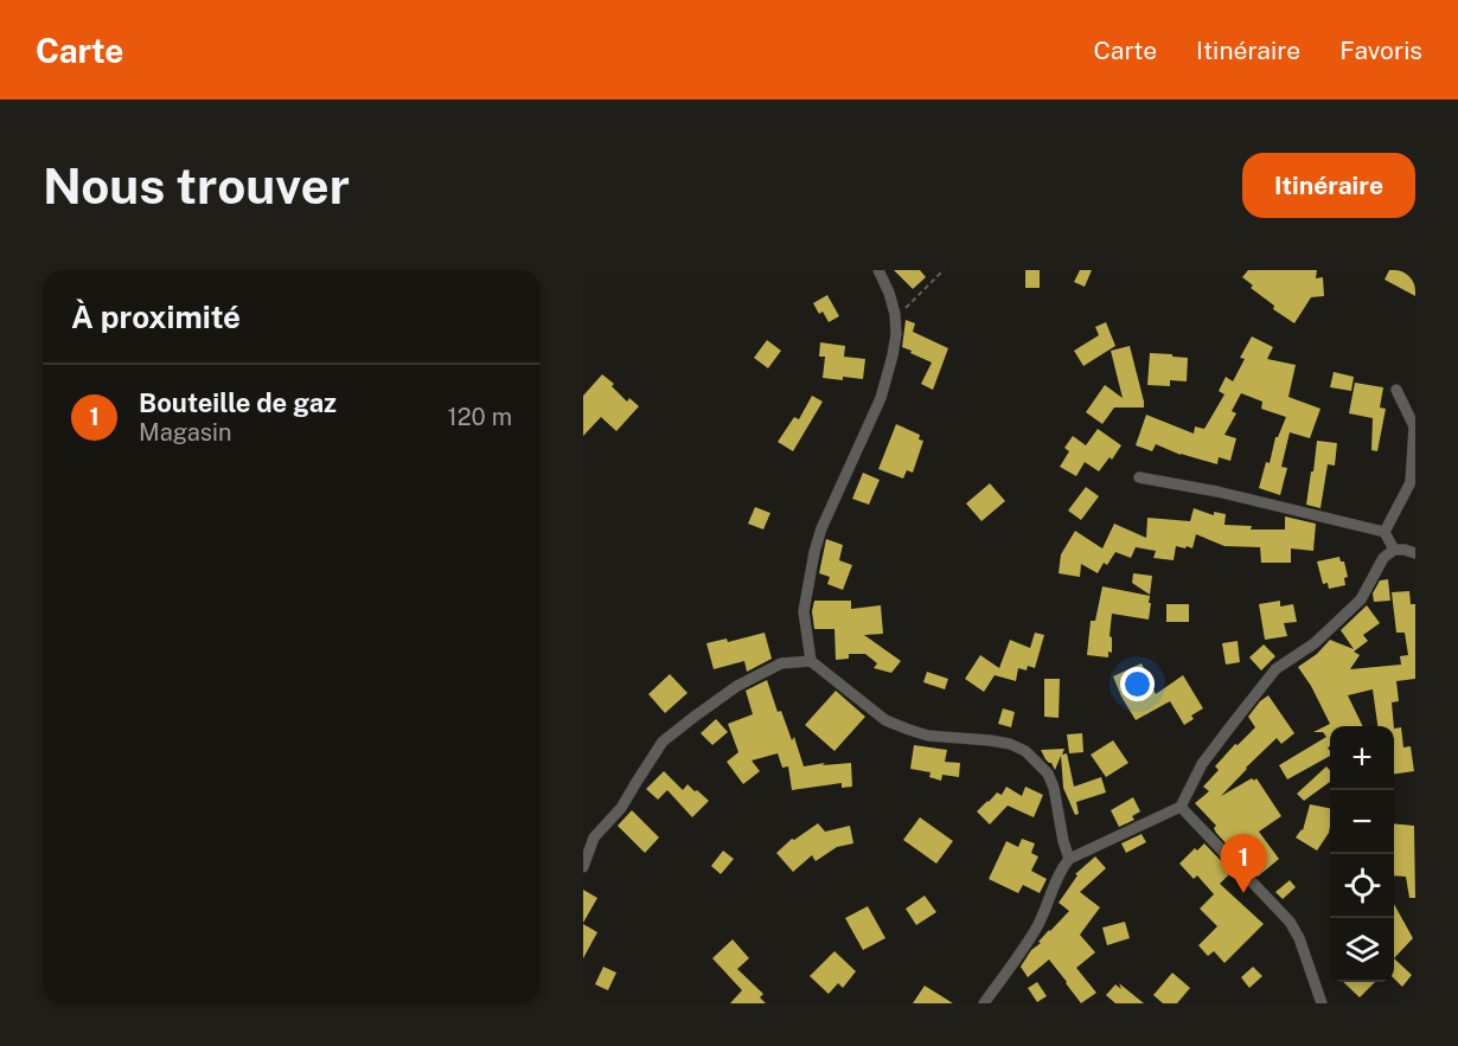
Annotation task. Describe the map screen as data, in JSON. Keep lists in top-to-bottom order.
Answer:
{
  "page": {
    "header": "Carte",
    "nav": ["Carte", "Itinéraire", "Favoris"],
    "buttons": "Itinéraire",
    "title": "Nous trouver",
    "heading": "À proximité",
    "list": [
      {
        "mark": "1",
        "name": "Bouteille de gaz",
        "note": "Magasin",
        "value": "120 m"
      }
    ],
    "map_buttons": ["+", "−"],
    "pins": "1"
  }
}
